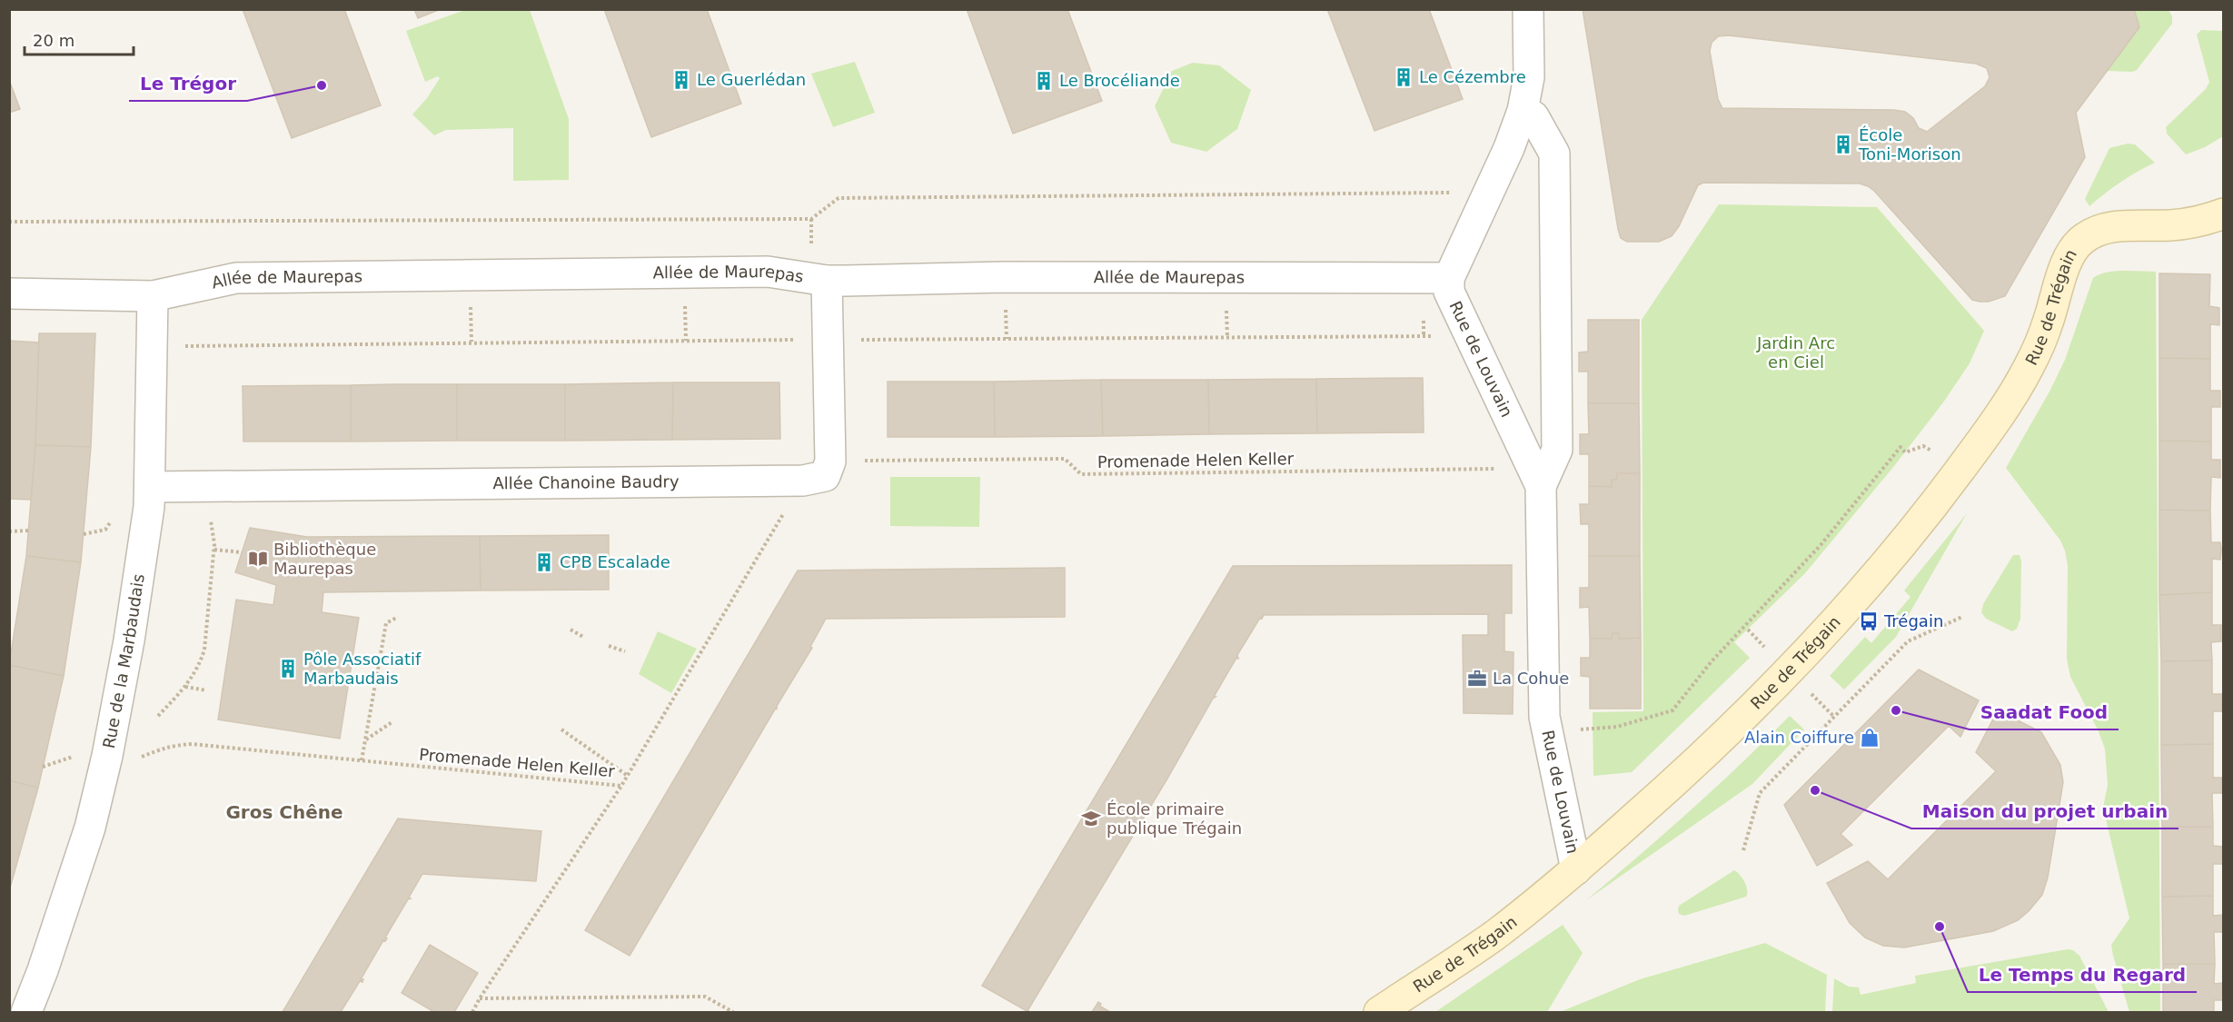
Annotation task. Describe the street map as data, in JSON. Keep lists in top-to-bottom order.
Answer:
{
  "streets": {
    "street": [
      "Allée de Maurepas",
      "Rue de Trégain",
      "Rue de Louvain",
      "Allée Chanoine Baudry",
      "Rue de la Marbaudais"
    ],
    "path": ["Promenade Helen Keller"]
  },
  "crossings": [
    ["Allée de Maurepas", "Rue de Louvain"],
    ["Allée de Maurepas", "Rue de la Marbaudais"],
    ["Rue de Trégain", "Rue de Louvain"],
    ["Rue de Louvain", "Promenade Helen Keller"],
    ["Promenade Helen Keller", "Allée Chanoine Baudry"],
    ["Allée Chanoine Baudry", "Rue de la Marbaudais"]
  ],
  "districts": ["Gros Chêne"],
  "parks": ["Jardin Arc en Ciel"],
  "places": {
    "building": [
      "Le Cézembre",
      "Le Guerlédan",
      "Le Brocéliande",
      "École Toni-Morison",
      "CPB Escalade",
      "Pôle Associatif Marbaudais"
    ],
    "other": [
      "Le Trégor",
      "Saadat Food",
      "Maison du projet urbain",
      "Le Temps du Regard"
    ],
    "library": ["Bibliothèque Maurepas"],
    "bus stop": ["Trégain"],
    "office": ["La Cohue"],
    "shop": ["Alain Coiffure"],
    "school or university": ["École primaire publique Trégain"]
  },
  "scale_bar": "20 m"
}
